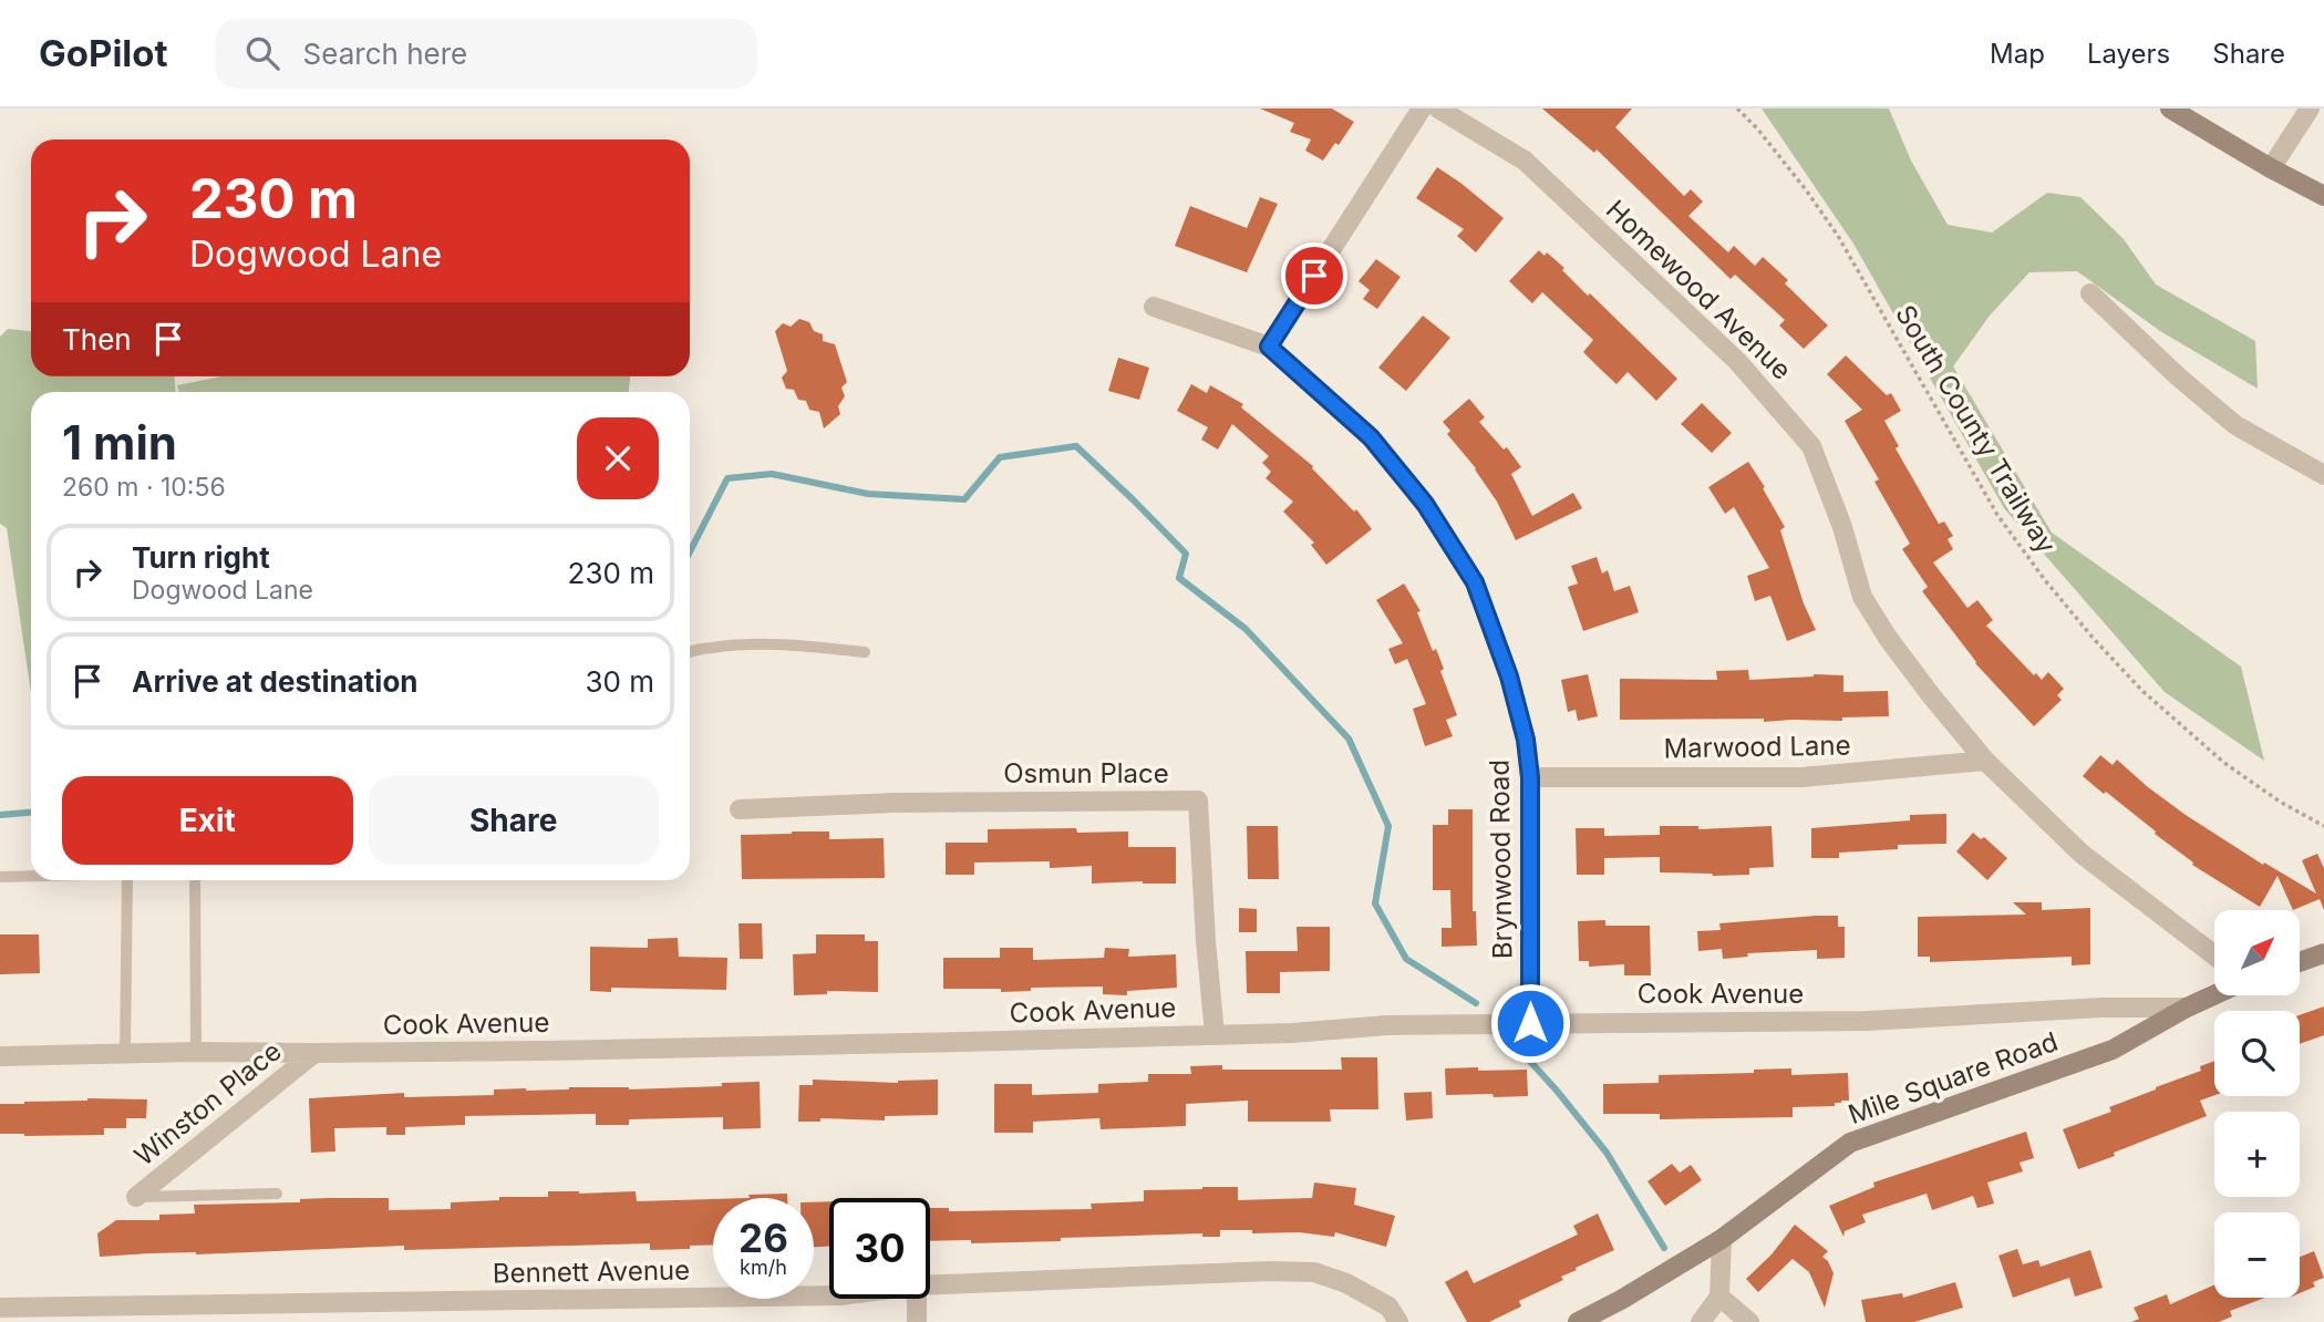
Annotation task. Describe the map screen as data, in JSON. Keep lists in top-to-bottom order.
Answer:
{
  "streets": {
    "street": [
      "Homewood Avenue",
      "Marwood Lane",
      "Osmun Place",
      "Brynwood Road",
      "Cook Avenue",
      "Mile Square Road",
      "Winston Place",
      "Bennett Avenue"
    ],
    "path": ["South County Trailway"]
  },
  "crossings": [
    ["Homewood Avenue", "Marwood Lane"],
    ["Marwood Lane", "Brynwood Road"],
    ["Osmun Place", "Cook Avenue"],
    ["Brynwood Road", "Cook Avenue"],
    ["Cook Avenue", "Mile Square Road"],
    ["Cook Avenue", "Winston Place"]
  ],
  "north": "top right",
  "page": {
    "header": "GoPilot",
    "search": "Search here",
    "nav": ["Map", "Layers", "Share"],
    "turn": ["230 m", "Dogwood Lane"],
    "then": "Then",
    "heading": ["1 min", "260 m · 10:56"],
    "list": [
      {
        "name": "Turn right",
        "note": "Dogwood Lane",
        "value": "230 m"
      },
      {
        "name": "Arrive at destination",
        "value": "30 m"
      }
    ],
    "buttons": ["Exit", "Share"],
    "map_buttons": ["+", "−"],
    "speed": "26 km/h",
    "limit": "30"
  }
}
